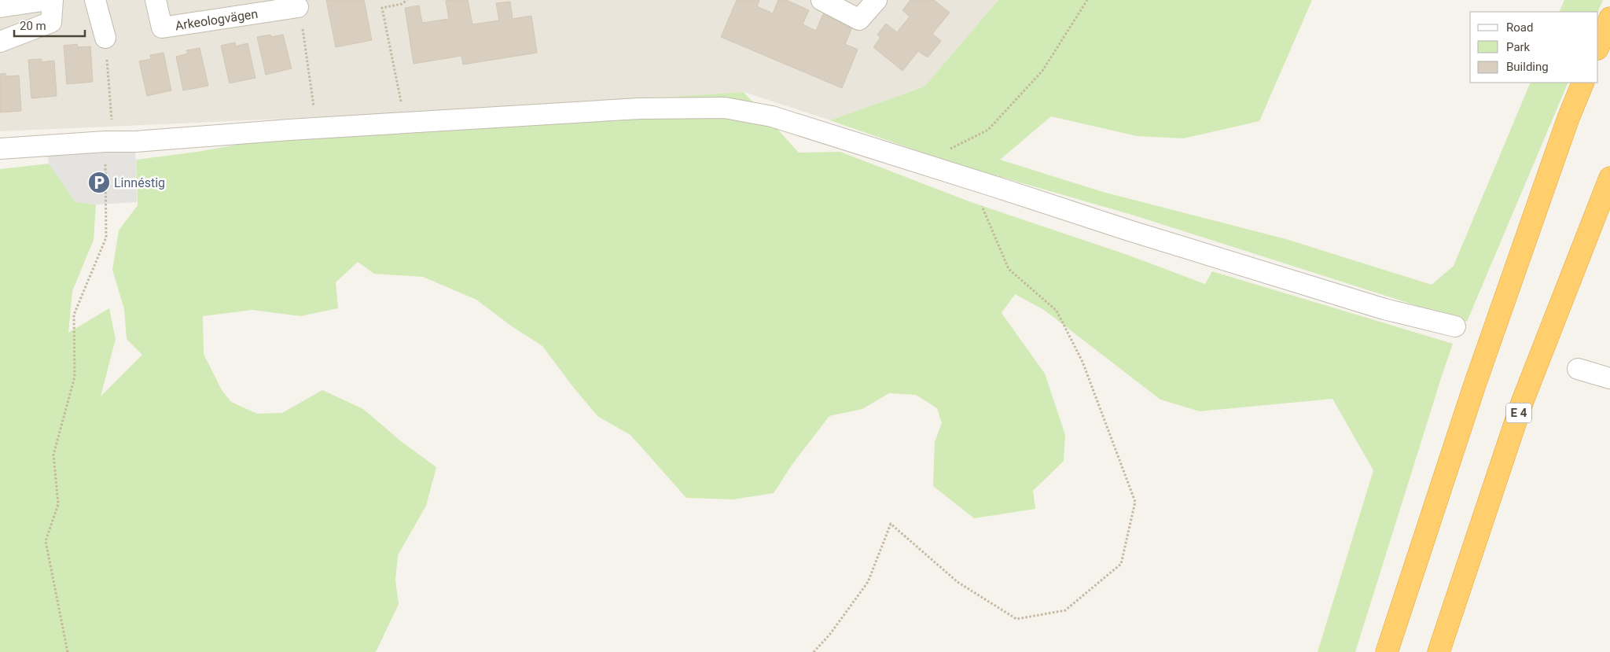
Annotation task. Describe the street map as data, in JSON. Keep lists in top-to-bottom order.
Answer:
{
  "streets": {
    "highway": ["E 4"],
    "street": ["Arkeologvägen"]
  },
  "places": {
    "parking": ["Linnéstig"]
  },
  "legend": ["Road", "Park", "Building"],
  "scale_bar": "20 m"
}
